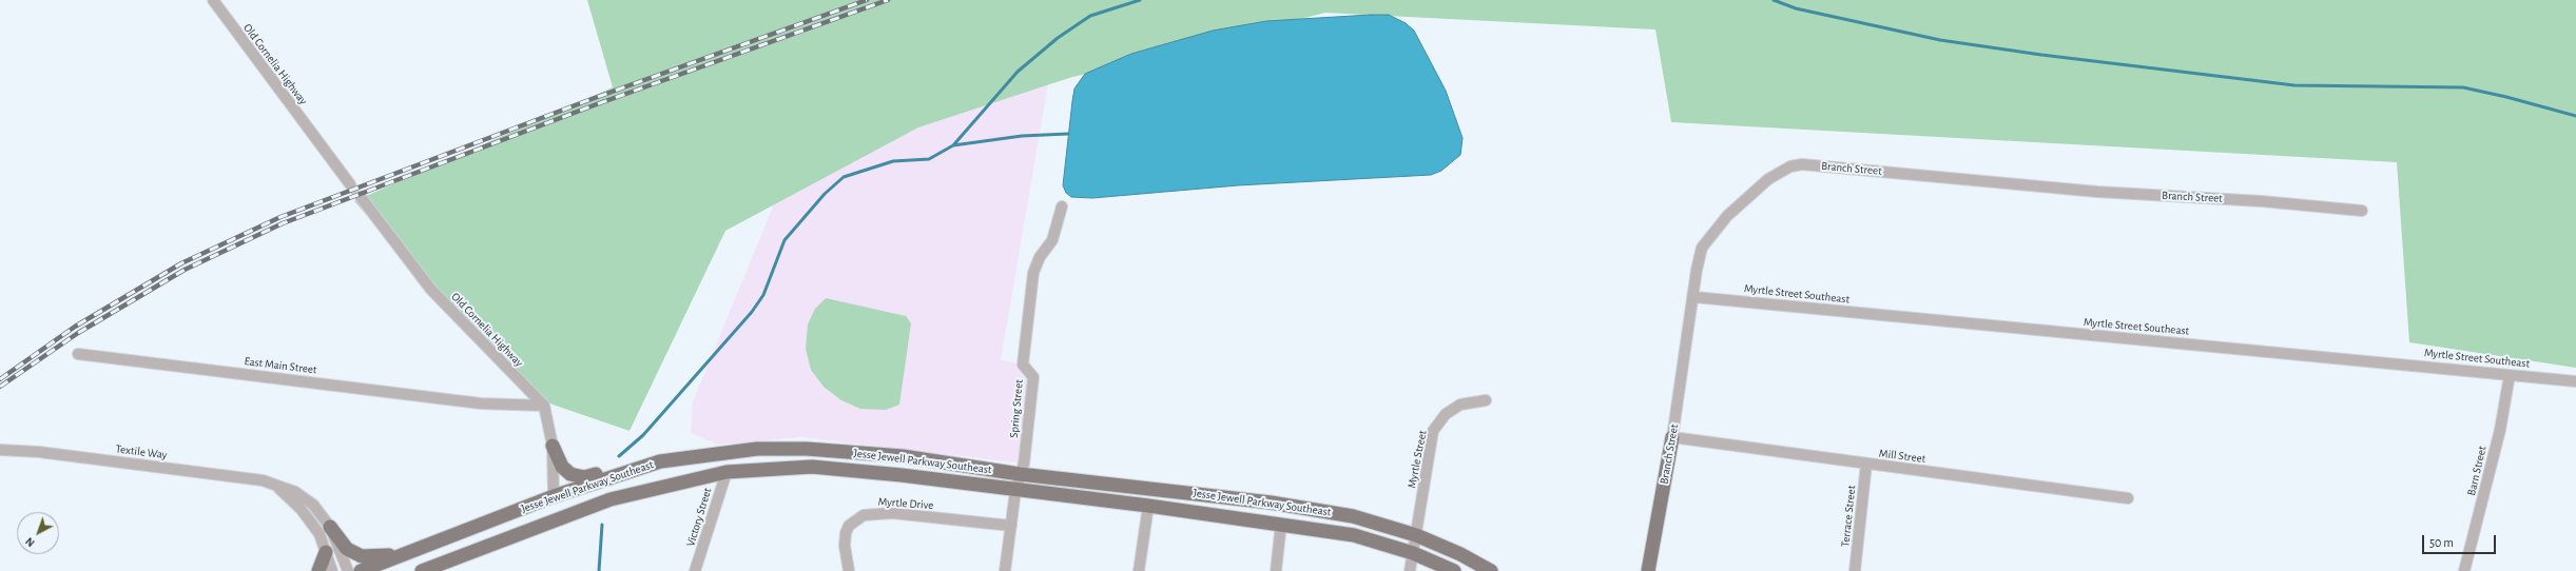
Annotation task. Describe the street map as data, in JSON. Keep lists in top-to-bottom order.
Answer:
{
  "streets": {
    "main road": ["Branch Street", "Jesse Jewell Parkway Southeast"],
    "street": [
      "Old Cornelia Highway",
      "Myrtle Street Southeast",
      "East Main Street",
      "Spring Street",
      "Textile Way",
      "Mill Street",
      "Myrtle Street",
      "Barn Street",
      "Myrtle Drive",
      "Terrace Street",
      "Victory Street"
    ]
  },
  "crossings": [
    ["Old Cornelia Highway", "East Main Street"],
    ["Branch Street", "Myrtle Street Southeast"],
    ["Branch Street", "Mill Street"],
    ["Myrtle Street Southeast", "Barn Street"],
    ["Spring Street", "Jesse Jewell Parkway Southeast"],
    ["Spring Street", "Myrtle Drive"],
    ["Mill Street", "Terrace Street"],
    ["Myrtle Street", "Jesse Jewell Parkway Southeast"],
    ["Jesse Jewell Parkway Southeast", "Victory Street"]
  ],
  "scale_bar": "50 m",
  "north": "bottom left"
}
